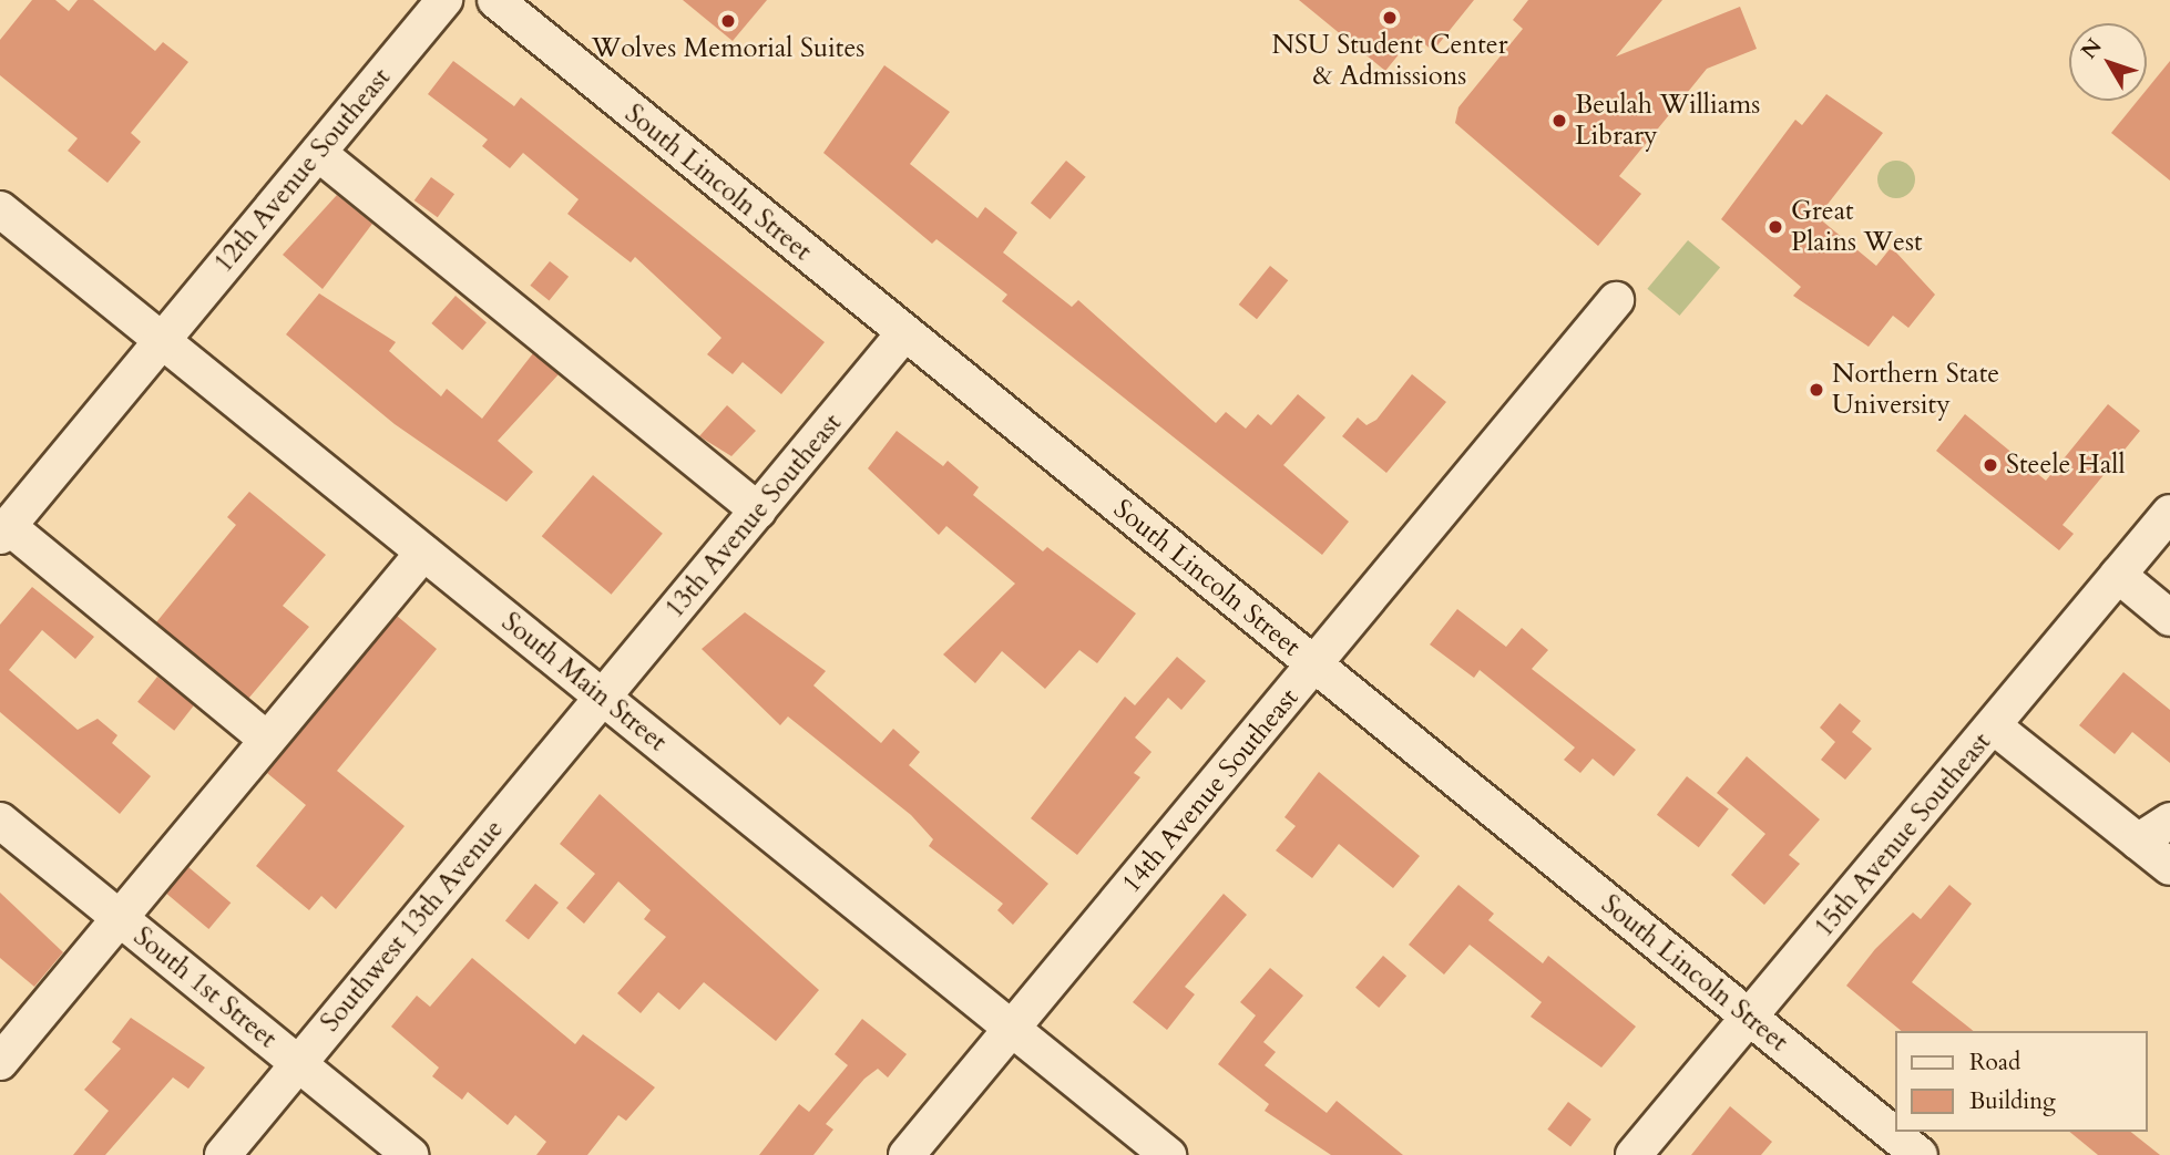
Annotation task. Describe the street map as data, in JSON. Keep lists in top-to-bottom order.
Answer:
{
  "streets": {
    "street": [
      "12th Avenue Southeast",
      "South Lincoln Street",
      "13th Avenue Southeast",
      "South Main Street",
      "14th Avenue Southeast",
      "15th Avenue Southeast",
      "Southwest 13th Avenue",
      "South 1st Street"
    ]
  },
  "crossings": [
    ["12th Avenue Southeast", "South Main Street"],
    ["South Lincoln Street", "13th Avenue Southeast"],
    ["South Lincoln Street", "14th Avenue Southeast"],
    ["South Lincoln Street", "15th Avenue Southeast"],
    ["13th Avenue Southeast", "South Main Street"],
    ["13th Avenue Southeast", "Southwest 13th Avenue"],
    ["South Main Street", "14th Avenue Southeast"],
    ["South Main Street", "Southwest 13th Avenue"],
    ["Southwest 13th Avenue", "South 1st Street"]
  ],
  "places": [
    "NSU Student Center & Admissions",
    "Wolves Memorial Suites",
    "Beulah Williams Library",
    "Great Plains West",
    "Northern State University",
    "Steele Hall"
  ],
  "legend": ["Road", "Building"],
  "north": "top left"
}
